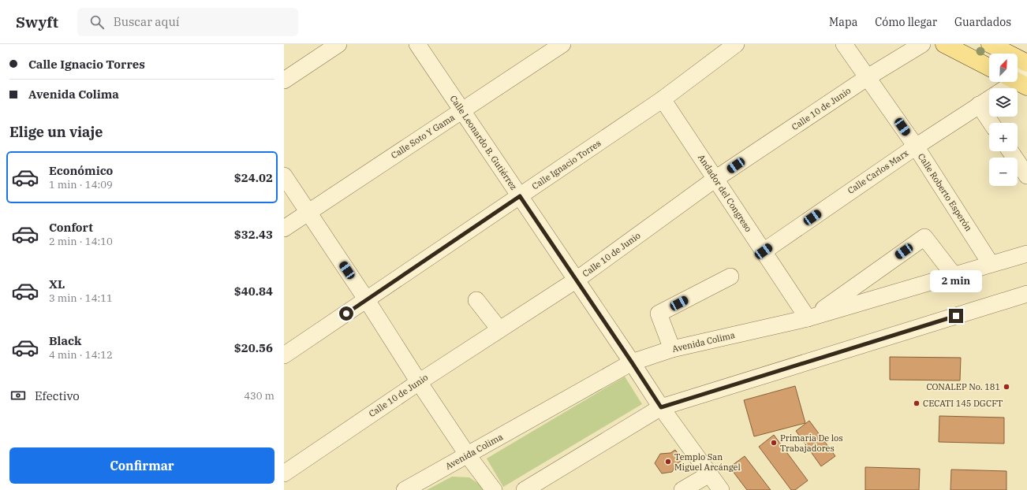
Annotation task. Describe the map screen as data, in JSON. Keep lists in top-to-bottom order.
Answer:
{
  "streets": {
    "street": [
      "Calle 10 de Junio",
      "Calle Soto Y Gama",
      "Calle Leonardo B. Gutiérrez",
      "Calle Ignacio Torres",
      "Calle Carlos Marx",
      "Calle Roberto Esperón",
      "Andador del Congreso",
      "Avenida Colima"
    ]
  },
  "crossings": [
    ["Calle 10 de Junio", "Calle Leonardo B. Gutiérrez"],
    ["Calle 10 de Junio", "Calle Roberto Esperón"],
    ["Calle 10 de Junio", "Andador del Congreso"],
    ["Calle Soto Y Gama", "Calle Leonardo B. Gutiérrez"],
    ["Calle Leonardo B. Gutiérrez", "Calle Ignacio Torres"],
    ["Calle Leonardo B. Gutiérrez", "Avenida Colima"],
    ["Calle Ignacio Torres", "Andador del Congreso"],
    ["Calle Carlos Marx", "Calle Roberto Esperón"],
    ["Calle Carlos Marx", "Andador del Congreso"],
    ["Calle Roberto Esperón", "Avenida Colima"],
    ["Andador del Congreso", "Avenida Colima"]
  ],
  "places": [
    "CONALEP No. 181",
    "CECATI 145 DGCFT",
    "Primaria De los Trabajadores",
    "Templo San Miguel Arcángel"
  ],
  "north": "top right",
  "page": {
    "header": "Swyft",
    "search": "Buscar aquí",
    "nav": ["Mapa", "Cómo llegar", "Guardados"],
    "banner": ["Calle Ignacio Torres", "Avenida Colima"],
    "map_buttons": ["+", "−"],
    "heading": "Elige un viaje",
    "list": [
      {
        "name": "Económico",
        "note": "1 min · 14:09",
        "value": "$24.02"
      },
      {
        "name": "Confort",
        "note": "2 min · 14:10",
        "value": "$32.43"
      },
      {
        "name": "XL",
        "note": "3 min · 14:11",
        "value": "$40.84"
      },
      {
        "name": "Black",
        "note": "4 min · 14:12",
        "value": "$20.56"
      }
    ],
    "bubble": "2 min",
    "pay": ["Efectivo", "430 m"],
    "buttons": "Confirmar"
  }
}
